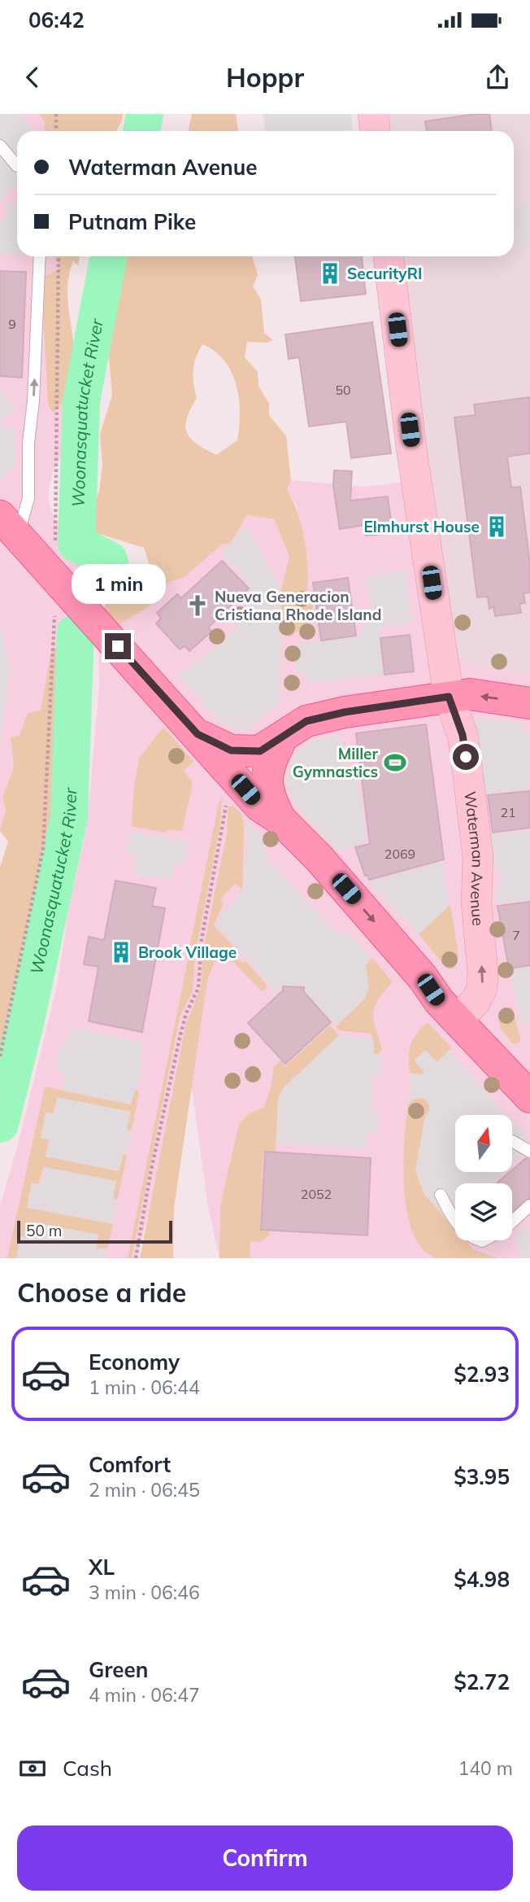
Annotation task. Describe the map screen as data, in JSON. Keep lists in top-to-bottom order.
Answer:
{
  "streets": {
    "main road": ["Waterman Avenue"]
  },
  "one_way": ["Waterman Avenue"],
  "water": ["Woonasquatucket River"],
  "places": {
    "building": ["SecurityRI", "Elmhurst House", "Brook Village"],
    "church": ["Nueva Generacion Cristiana Rhode Island"],
    "sports": ["Miller Gymnastics"]
  },
  "house_numbers": [
    "9",
    "50",
    "21",
    "2069",
    "7",
    "2052"
  ],
  "scale_bar": "50 m",
  "north": "top",
  "page": {
    "status": "06:42",
    "header": "Hoppr",
    "banner": ["Waterman Avenue", "Putnam Pike"],
    "bubble": "1 min",
    "scale": "50 m",
    "heading": "Choose a ride",
    "list": [
      {
        "name": "Economy",
        "note": "1 min · 06:44",
        "value": "$2.93"
      },
      {
        "name": "Comfort",
        "note": "2 min · 06:45",
        "value": "$3.95"
      },
      {
        "name": "XL",
        "note": "3 min · 06:46",
        "value": "$4.98"
      },
      {
        "name": "Green",
        "note": "4 min · 06:47",
        "value": "$2.72"
      }
    ],
    "pay": ["Cash", "140 m"],
    "buttons": "Confirm"
  }
}
